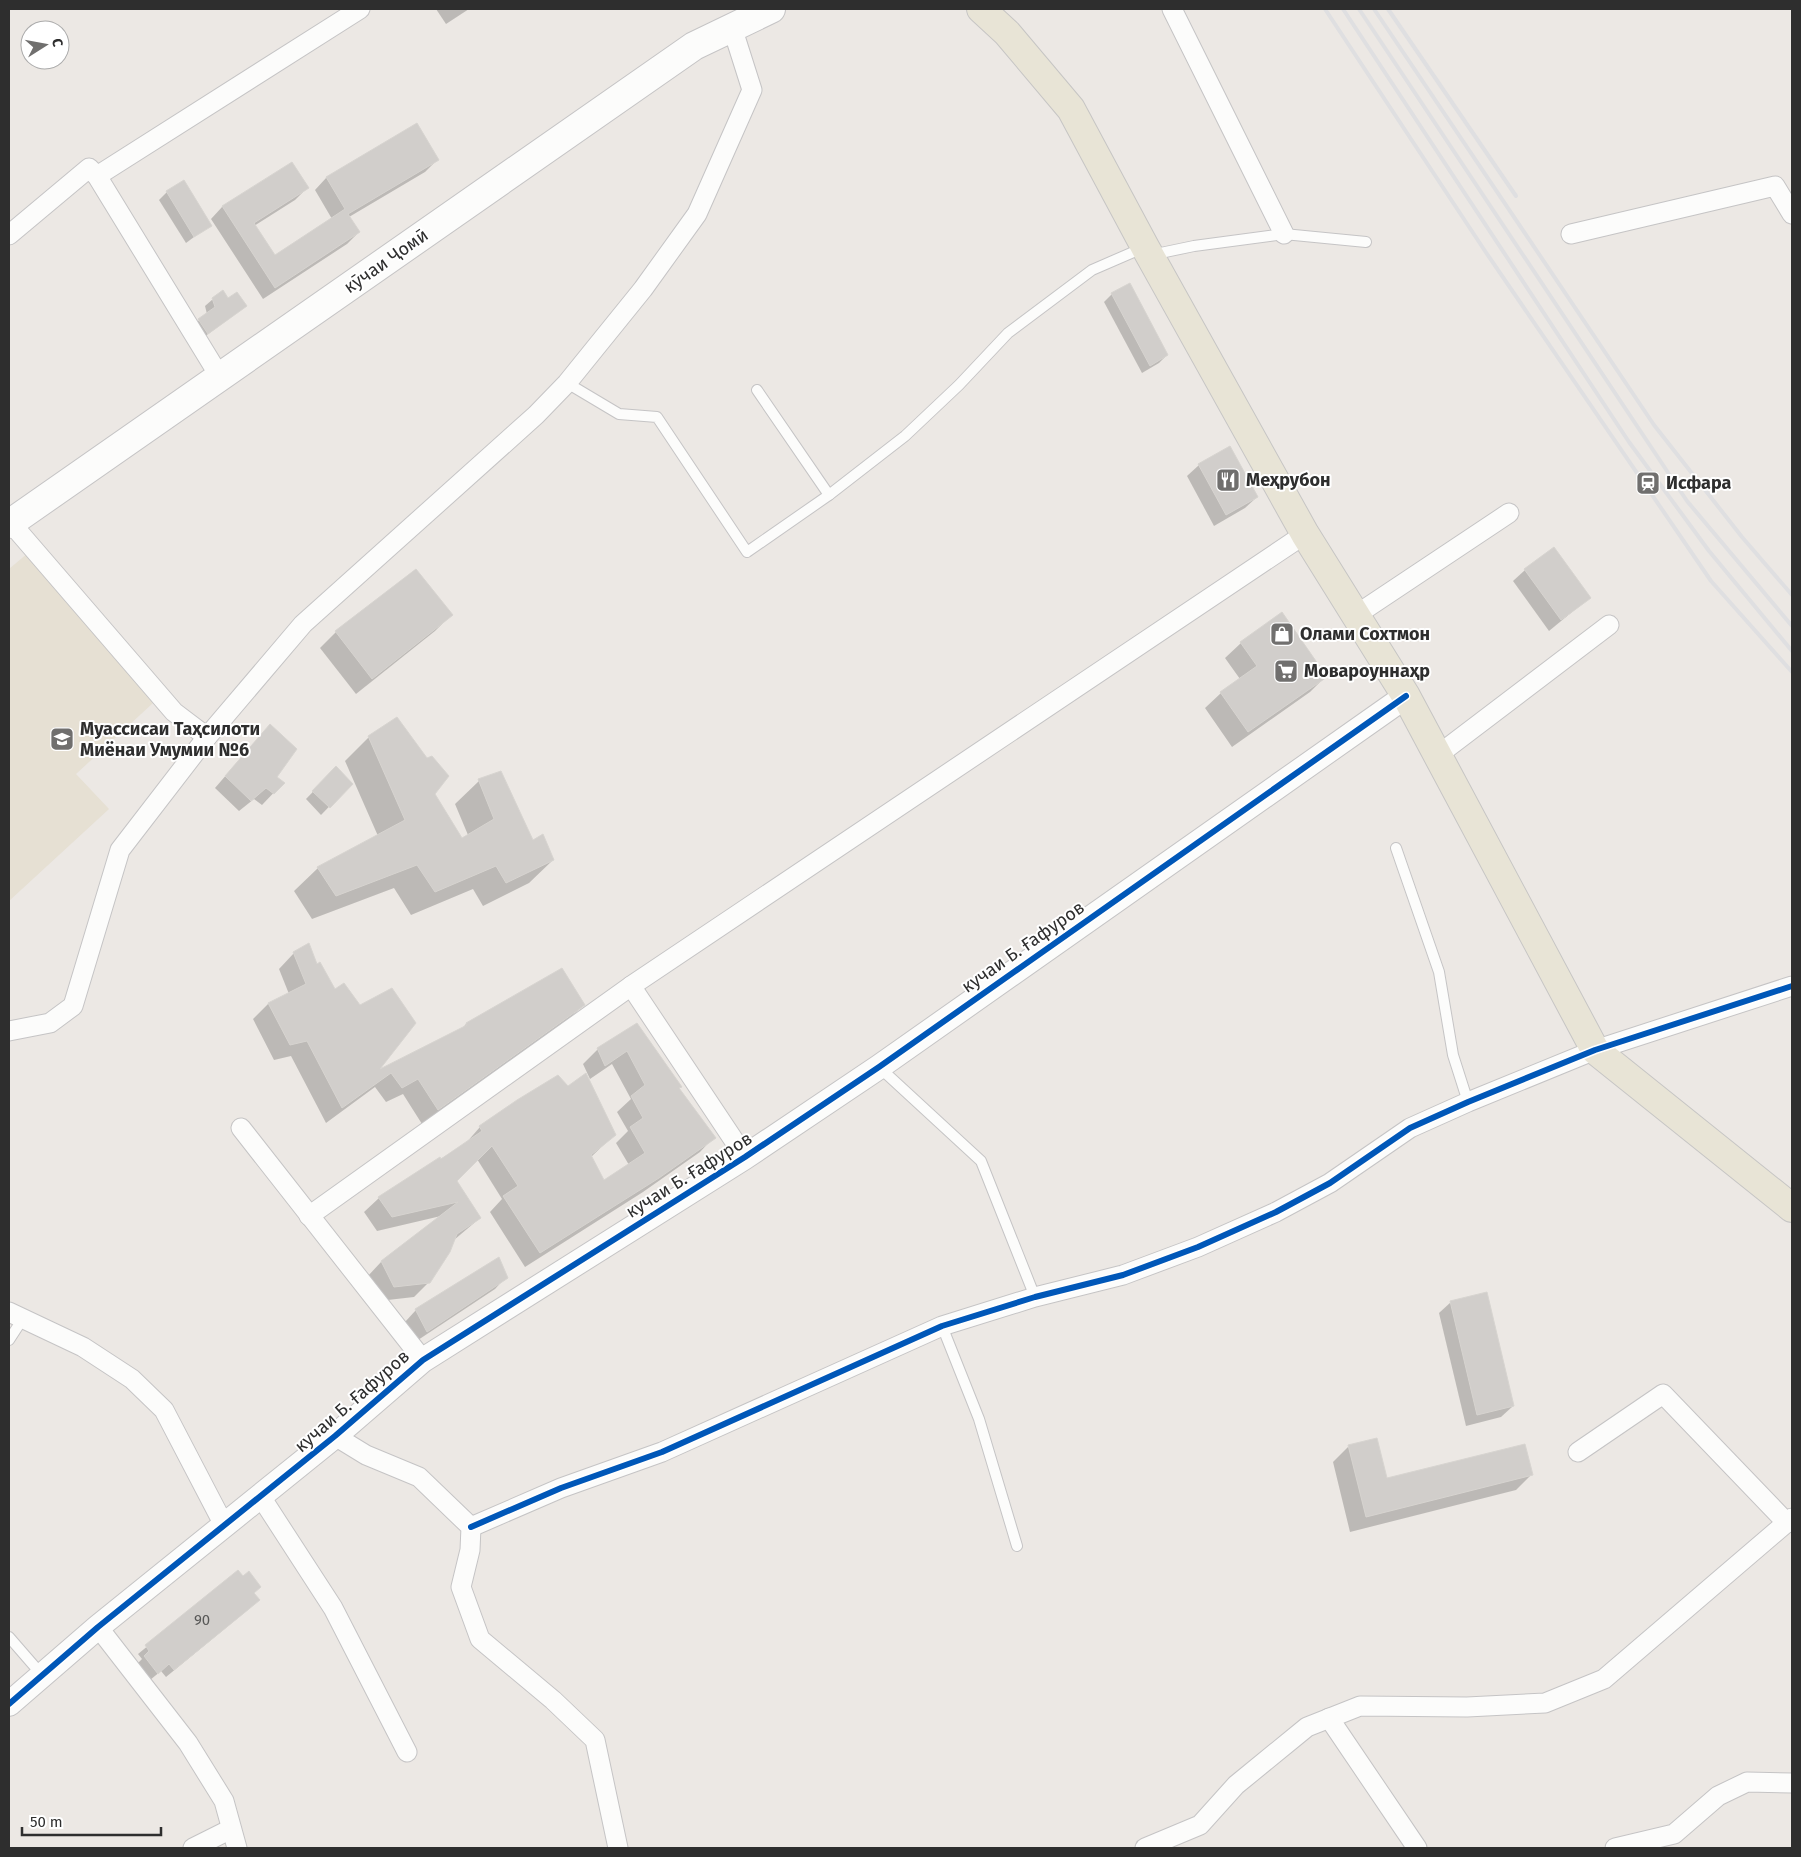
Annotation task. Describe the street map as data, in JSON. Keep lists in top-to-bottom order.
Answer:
{
  "streets": {
    "main road": ["кӯчаи Ҷомӣ"],
    "street": ["кучаи Б. Ғафуров"]
  },
  "places": {
    "restaurant": ["Меҳрубон"],
    "station": ["Исфара"],
    "shop": ["Олами Сохтмон"],
    "supermarket": ["Мовароуннаҳр"],
    "school or university": ["Муассисаи Таҳсилоти Миёнаи Умумии №6"]
  },
  "house_numbers": ["90"],
  "scale_bar": "50 m",
  "north": "right"
}
